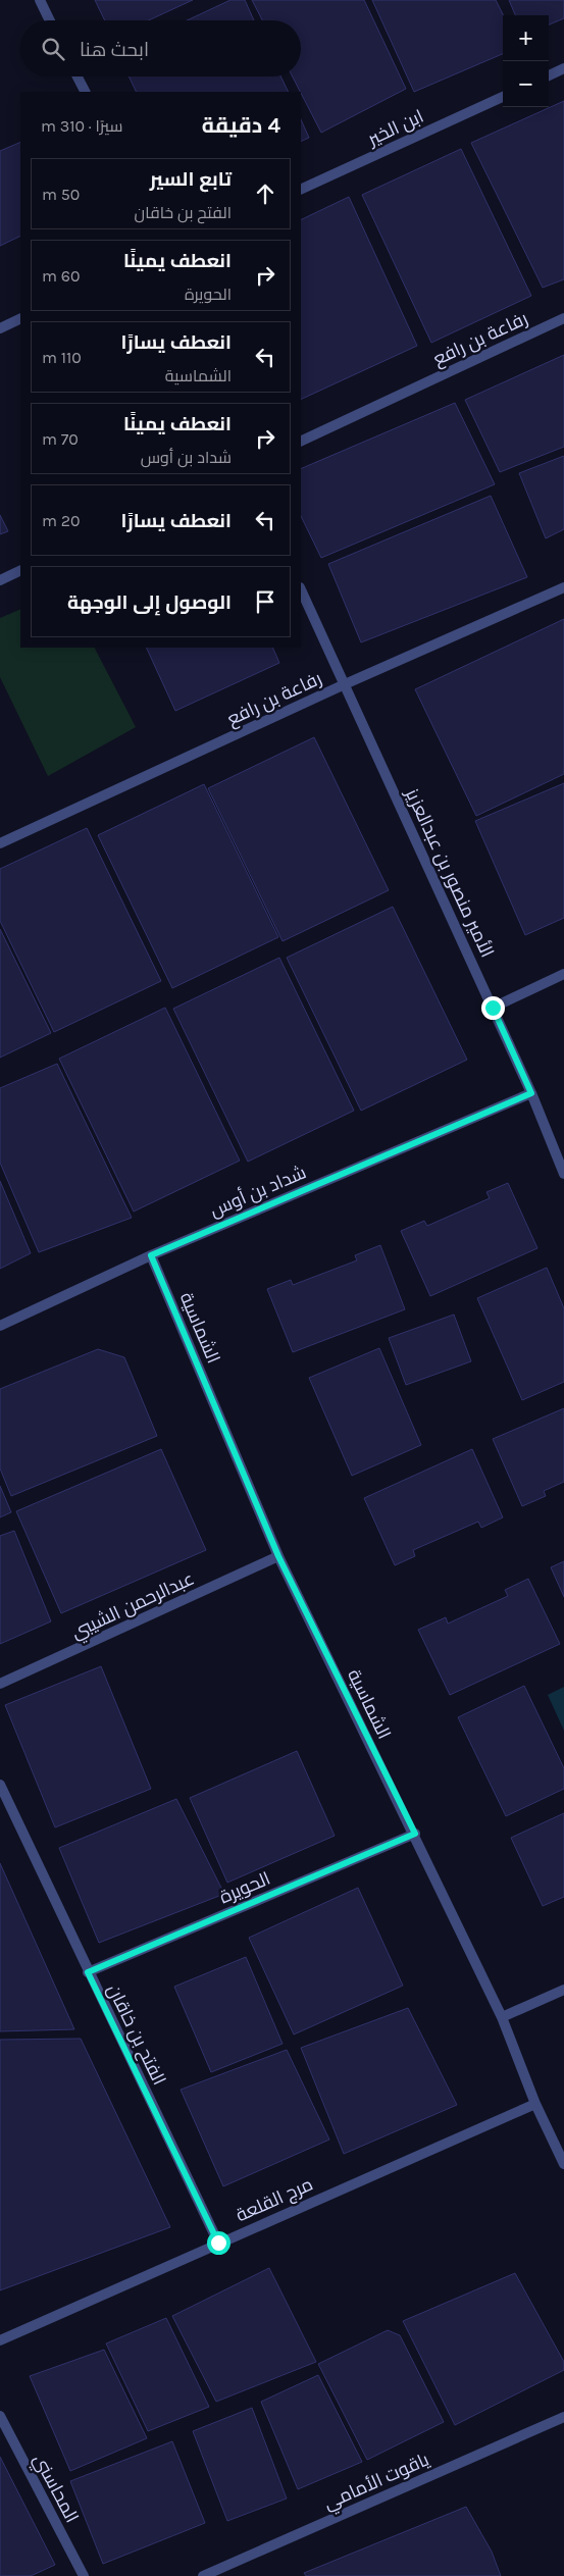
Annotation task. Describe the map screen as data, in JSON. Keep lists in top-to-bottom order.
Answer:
{
  "streets": {
    "street": [
      "ابن الخير",
      "رفاعة بن رافع",
      "الأمير منصور بن عبدالعزيز",
      "شداد بن أوس",
      "الشماسية",
      "عبدالرحمن الشيبي",
      "الحويرة",
      "الفتح بن خاقان",
      "مرج القلعة",
      "ياقوت الأمامي",
      "المحاسني"
    ]
  },
  "crossings": [
    ["رفاعة بن رافع", "الأمير منصور بن عبدالعزيز"],
    ["الأمير منصور بن عبدالعزيز", "شداد بن أوس"],
    ["شداد بن أوس", "الشماسية"],
    ["الشماسية", "عبدالرحمن الشيبي"],
    ["الشماسية", "الحويرة"],
    ["الشماسية", "مرج القلعة"],
    ["الحويرة", "الفتح بن خاقان"],
    ["الفتح بن خاقان", "مرج القلعة"]
  ],
  "page": {
    "map_buttons": ["+", "−"],
    "search": "ابحث هنا",
    "heading": ["4 دقيقة", "سيرًا · 310 m"],
    "list": [
      ["تابع السير", "الفتح بن خاقان", "50 m"],
      ["انعطف يمينًا", "الحويرة", "60 m"],
      ["انعطف يسارًا", "الشماسية", "110 m"],
      ["انعطف يمينًا", "شداد بن أوس", "70 m"],
      ["انعطف يسارًا", "20 m"],
      "الوصول إلى الوجهة"
    ]
  }
}
